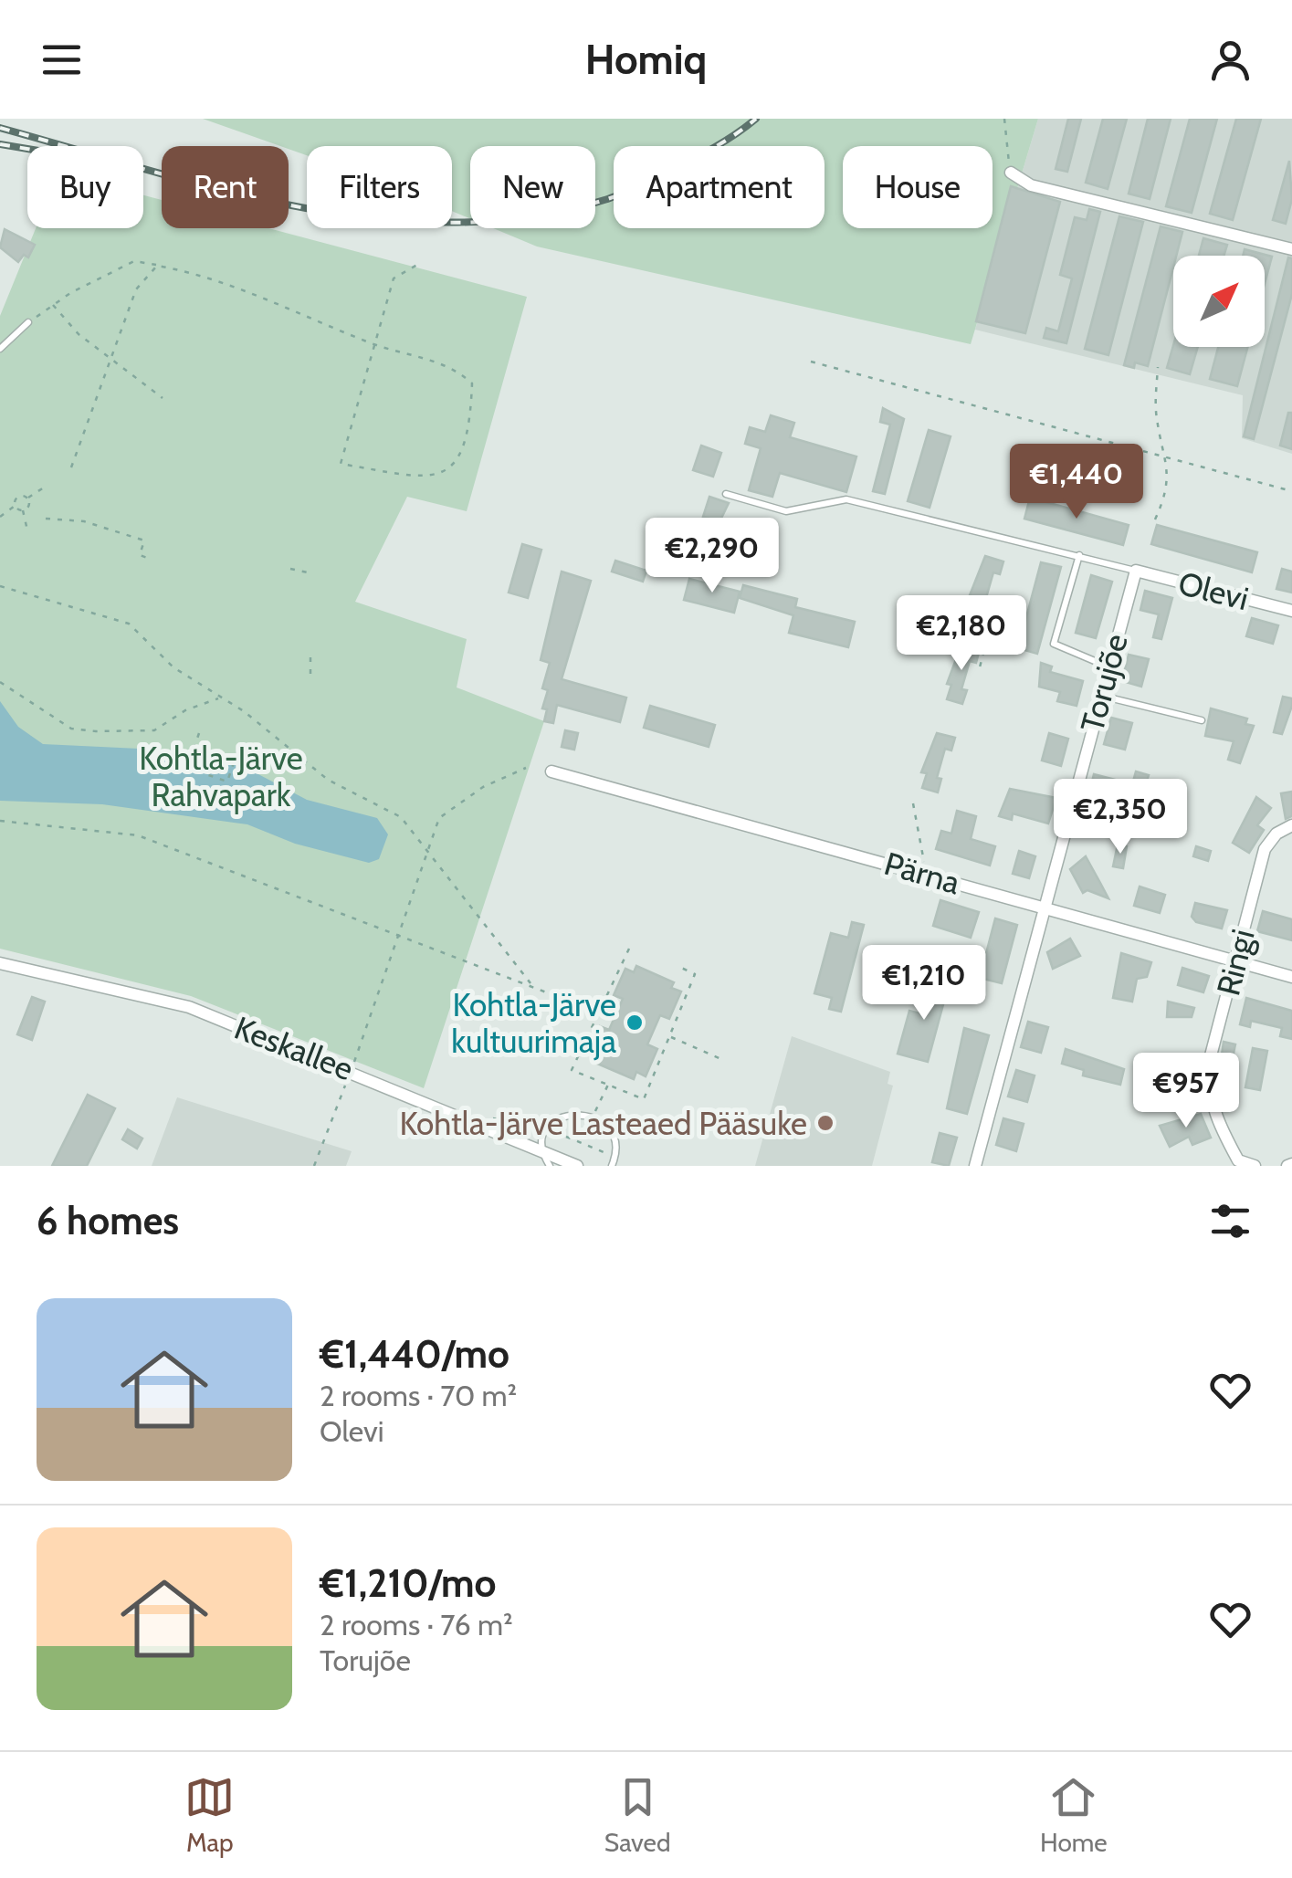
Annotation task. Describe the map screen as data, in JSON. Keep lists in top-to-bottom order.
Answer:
{
  "streets": {
    "street": [
      "Olevi",
      "Torujõe",
      "Pärna",
      "Ringi",
      "Keskallee"
    ]
  },
  "crossings": [
    ["Olevi", "Torujõe"],
    ["Torujõe", "Pärna"],
    ["Pärna", "Ringi"]
  ],
  "parks": ["Kohtla-Järve Rahvapark"],
  "places": ["Kohtla-Järve kultuurimaja", "Kohtla-Järve Lasteaed Pääsuke"],
  "north": "top right",
  "page": {
    "header": "Homiq",
    "chip": [
      "Buy",
      "Rent",
      "Filters",
      "New",
      "Apartment",
      "House"
    ],
    "price": [
      "€1,440",
      "€2,290",
      "€2,180",
      "€2,350",
      "€1,210",
      "€957"
    ],
    "heading": "6 homes",
    "list": [
      {
        "name": "€1,440/mo",
        "note": "2 rooms · 70 m² · Olevi"
      },
      {
        "name": "€1,210/mo",
        "note": "2 rooms · 76 m² · Torujõe"
      }
    ],
    "tabs": ["Map", "Saved", "Home"]
  }
}
